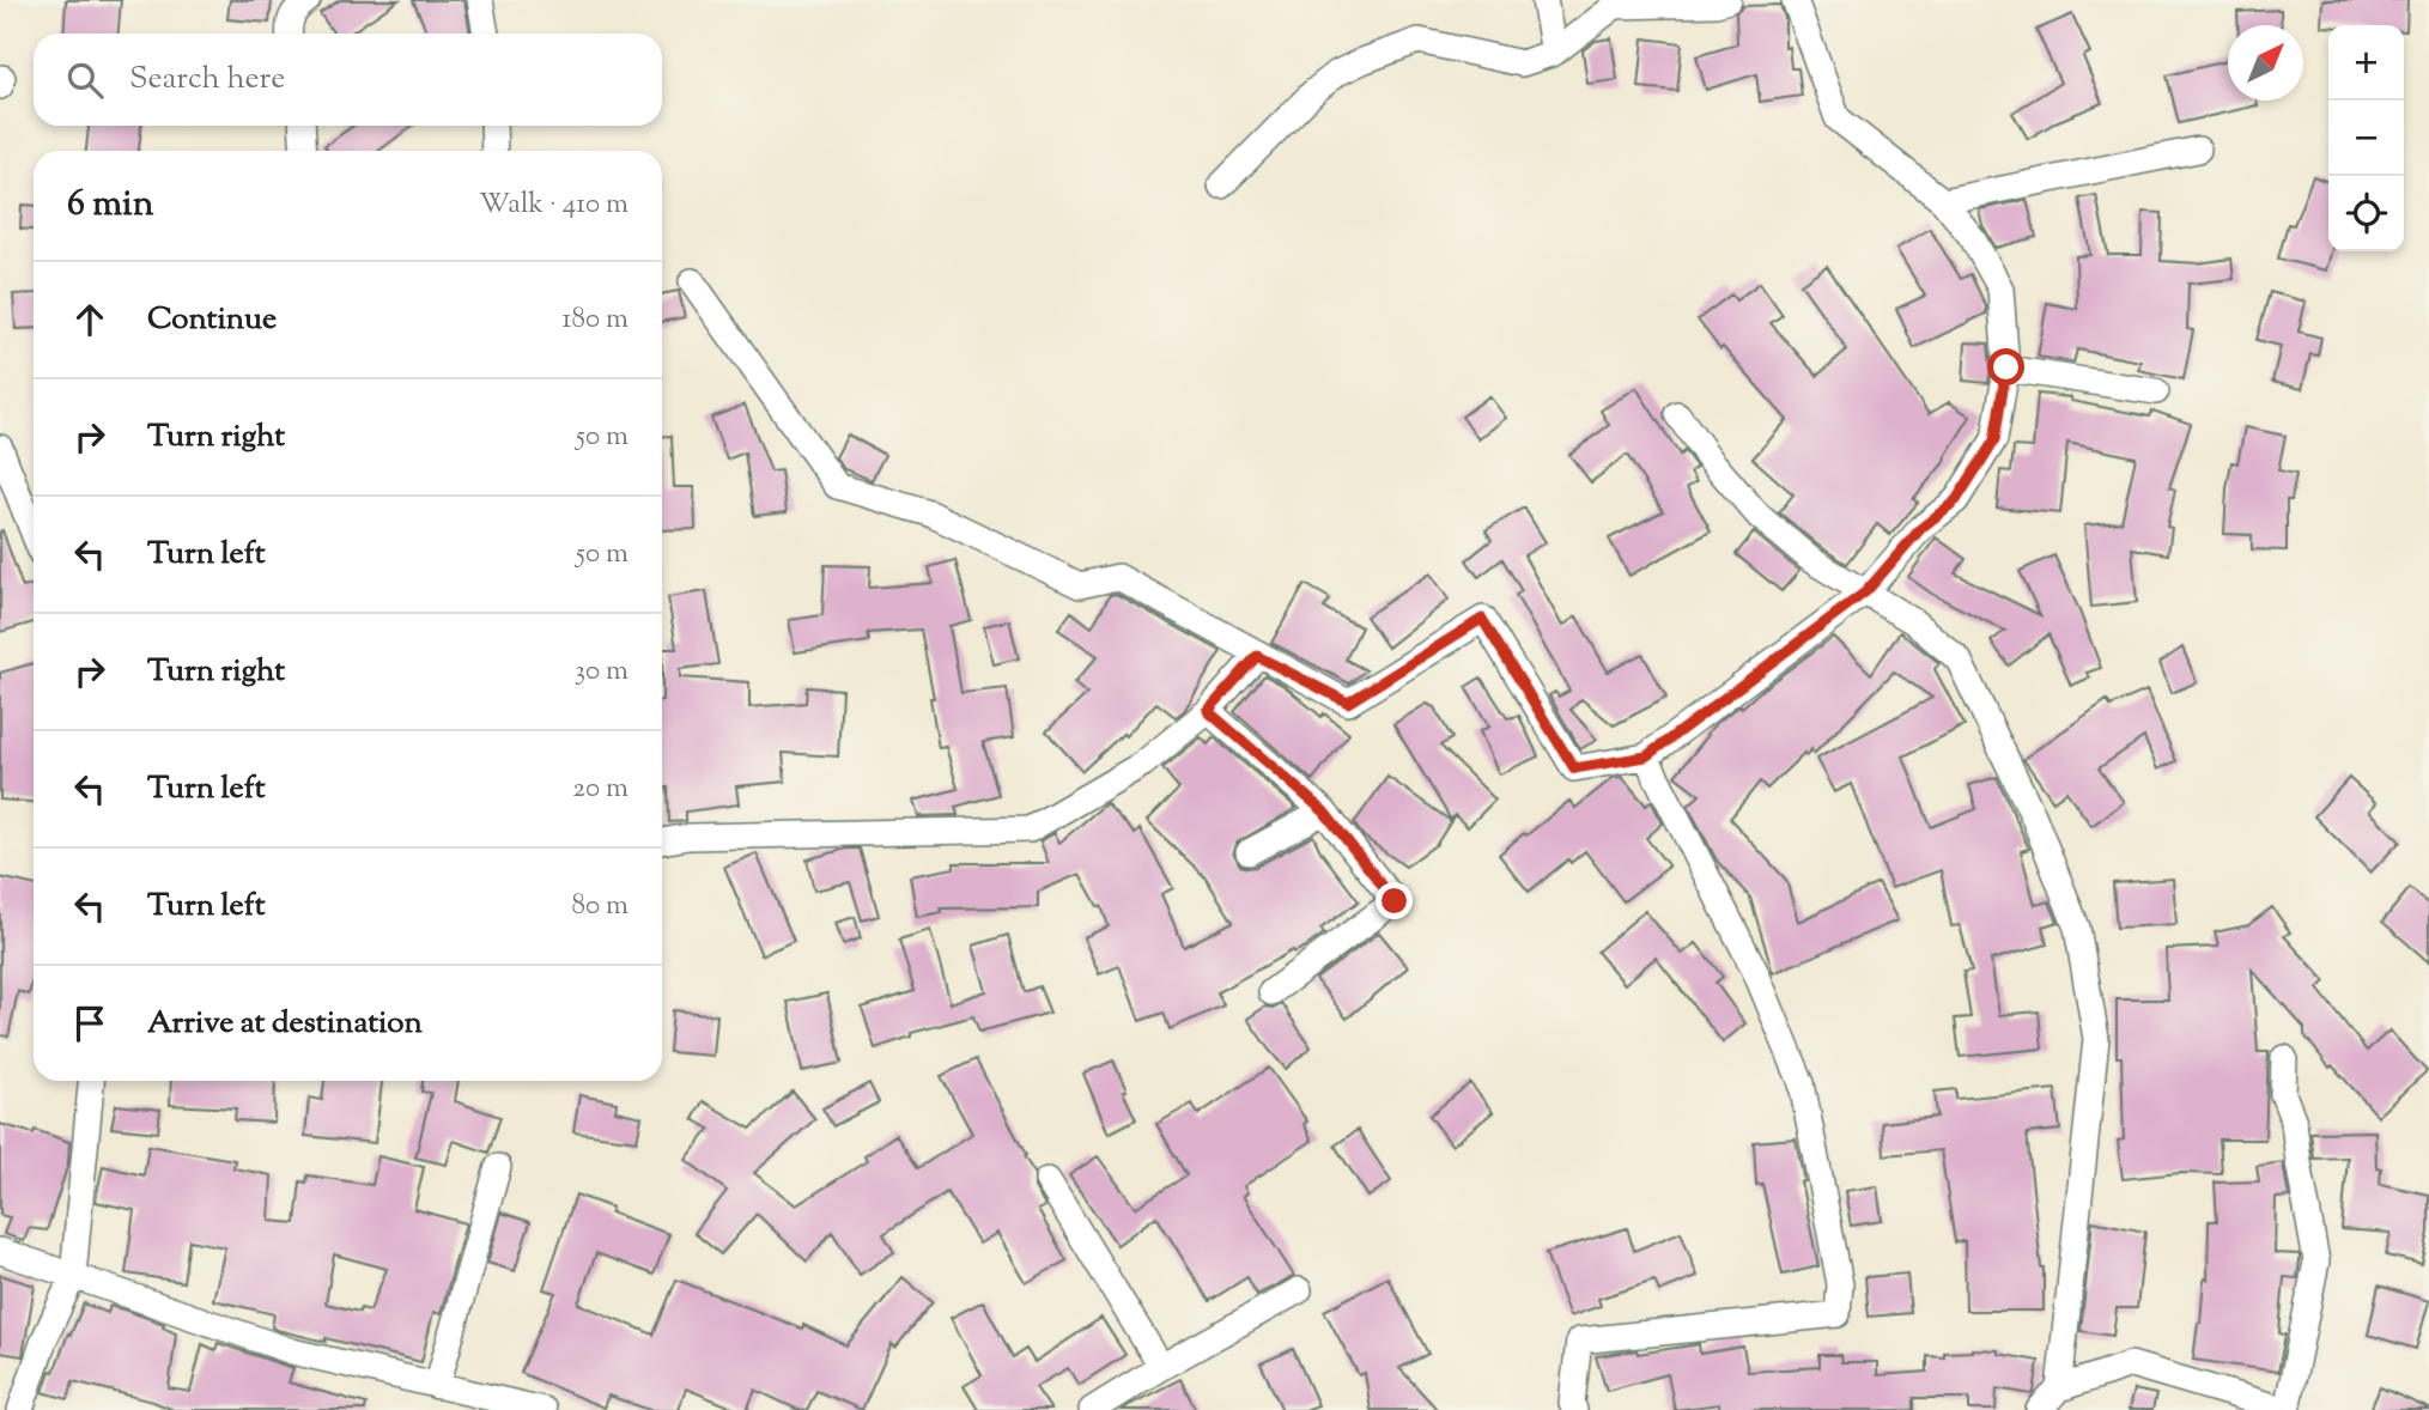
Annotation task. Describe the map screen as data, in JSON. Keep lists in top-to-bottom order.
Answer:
{
  "north": "top right",
  "page": {
    "map_buttons": ["+", "−"],
    "search": "Search here",
    "heading": ["6 min", "Walk · 410 m"],
    "list": [
      ["Continue", "180 m"],
      ["Turn right", "50 m"],
      ["Turn left", "50 m"],
      ["Turn right", "30 m"],
      ["Turn left", "20 m"],
      ["Turn left", "80 m"],
      "Arrive at destination"
    ]
  }
}
